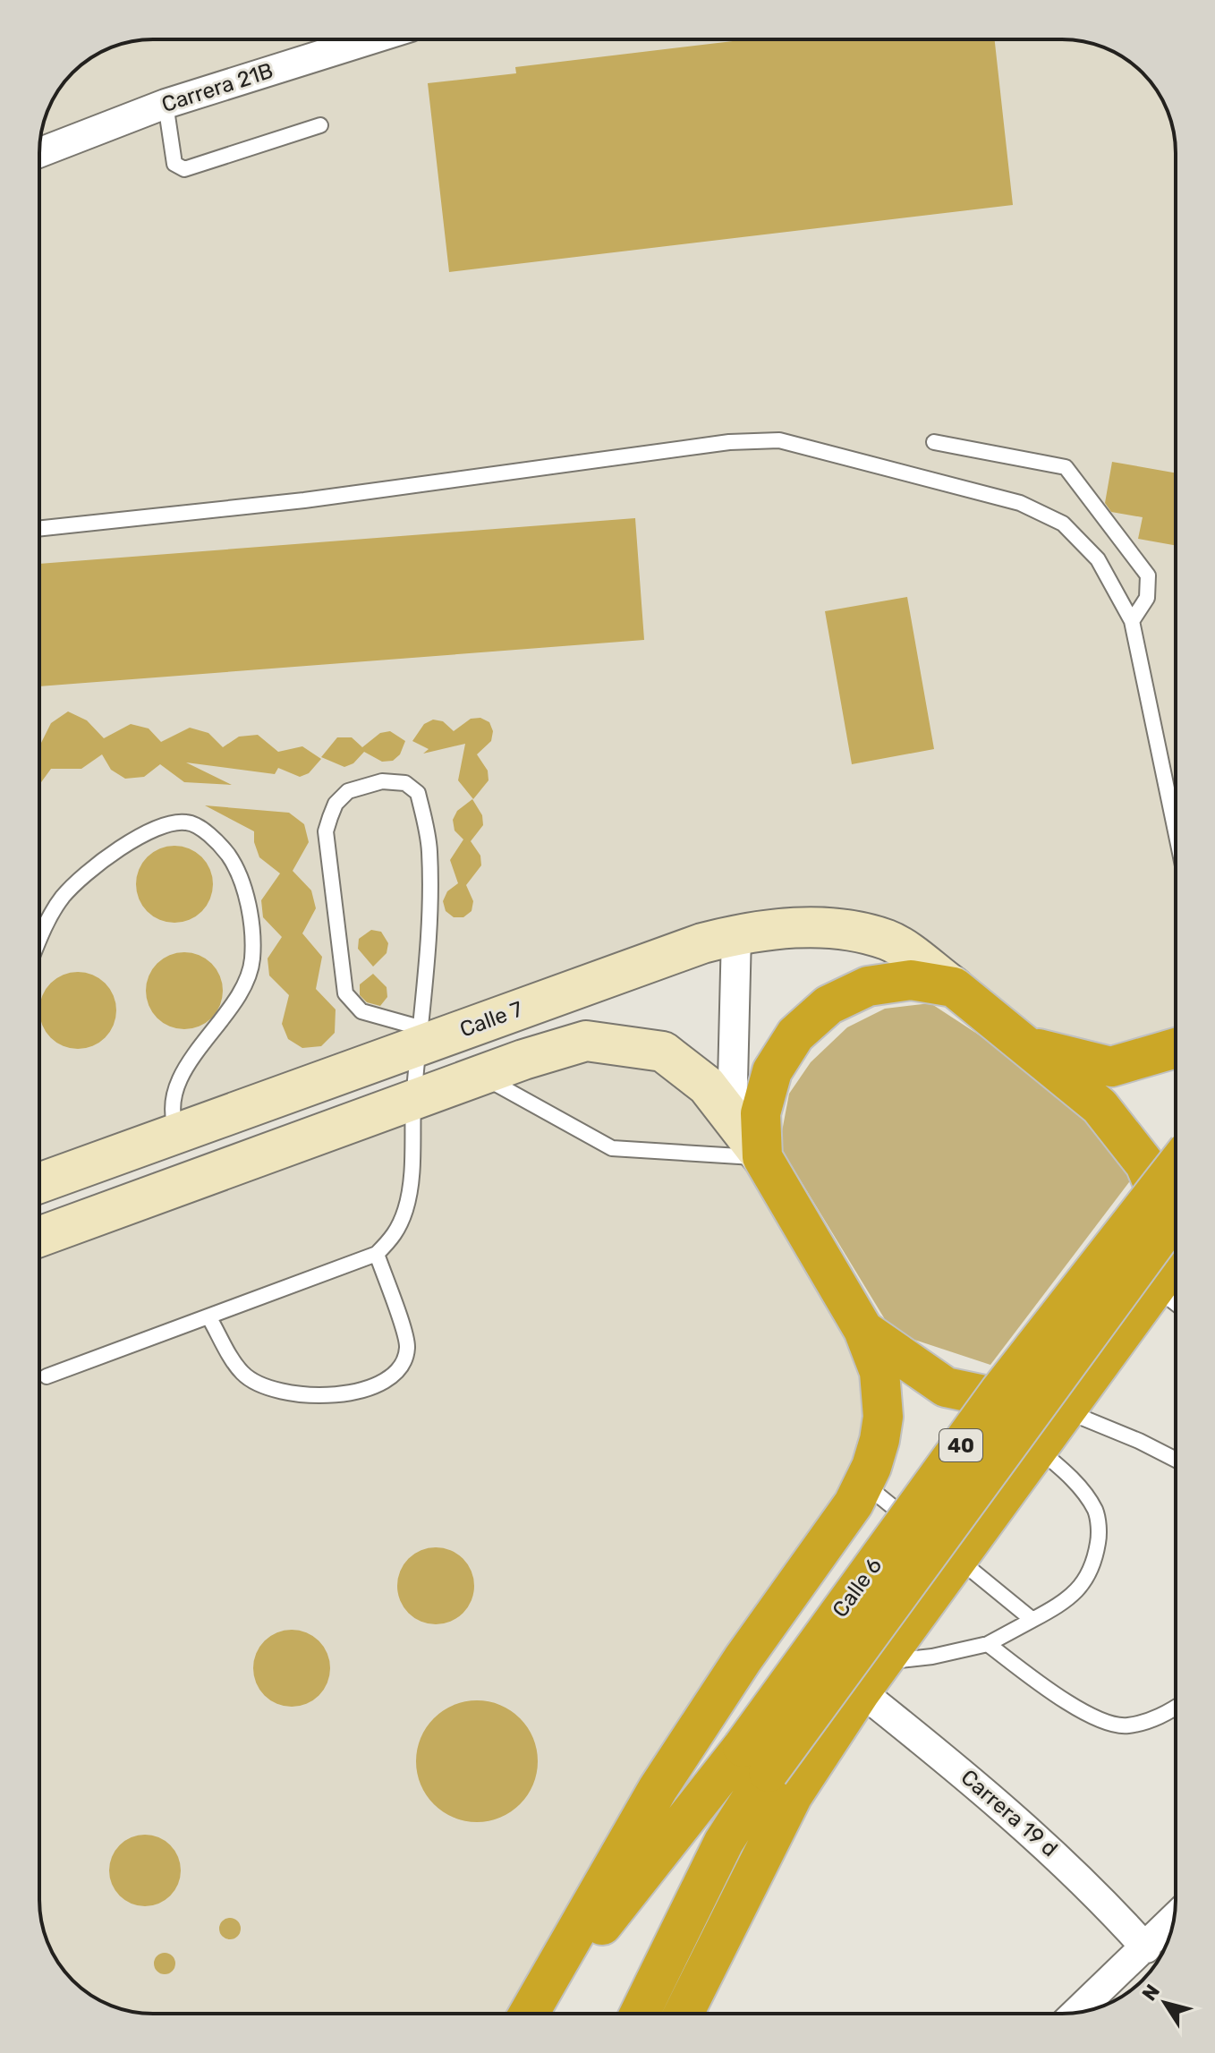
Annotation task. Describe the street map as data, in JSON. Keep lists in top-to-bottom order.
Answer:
{
  "streets": {
    "highway": ["40", "Calle 6"],
    "main road": ["Calle 7"],
    "street": ["Carrera 21B", "Carrera 19 d"]
  },
  "north": "top left"
}
